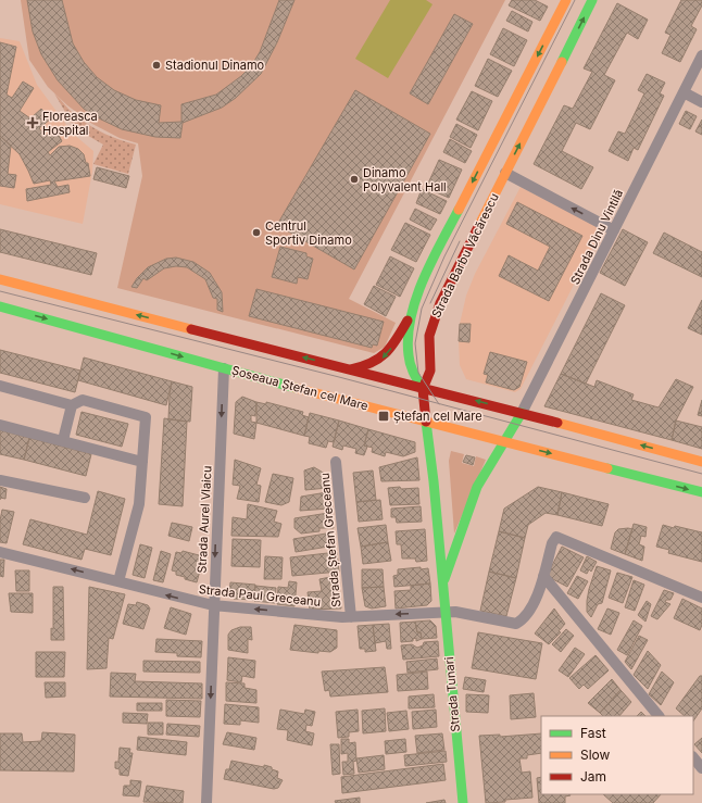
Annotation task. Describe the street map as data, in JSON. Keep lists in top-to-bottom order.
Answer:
{
  "streets": {
    "main road": ["Strada Barbu Văcărescu", "Șoseaua Ștefan cel Mare", "Strada Tunari"],
    "street": [
      "Strada Dinu Vintilă",
      "Strada Aurel Vlaicu",
      "Strada Ștefan Greceanu",
      "Strada Paul Greceanu"
    ]
  },
  "crossings": [
    ["Strada Dinu Vintilă", "Strada Tunari"],
    ["Strada Barbu Văcărescu", "Strada Tunari"],
    ["Șoseaua Ștefan cel Mare", "Strada Aurel Vlaicu"],
    ["Șoseaua Ștefan cel Mare", "Strada Tunari"],
    ["Strada Aurel Vlaicu", "Strada Paul Greceanu"],
    ["Strada Ștefan Greceanu", "Strada Paul Greceanu"],
    ["Strada Paul Greceanu", "Strada Tunari"]
  ],
  "one_way": ["Strada Aurel Vlaicu", "Strada Paul Greceanu"],
  "places": {
    "other": ["Stadionul Dinamo", "Dinamo Polyvalent Hall", "Centrul Sportiv Dinamo"],
    "health": ["Floreasca Hospital"],
    "transit": ["Ștefan cel Mare"]
  },
  "legend": ["Fast", "Slow", "Jam"]
}
